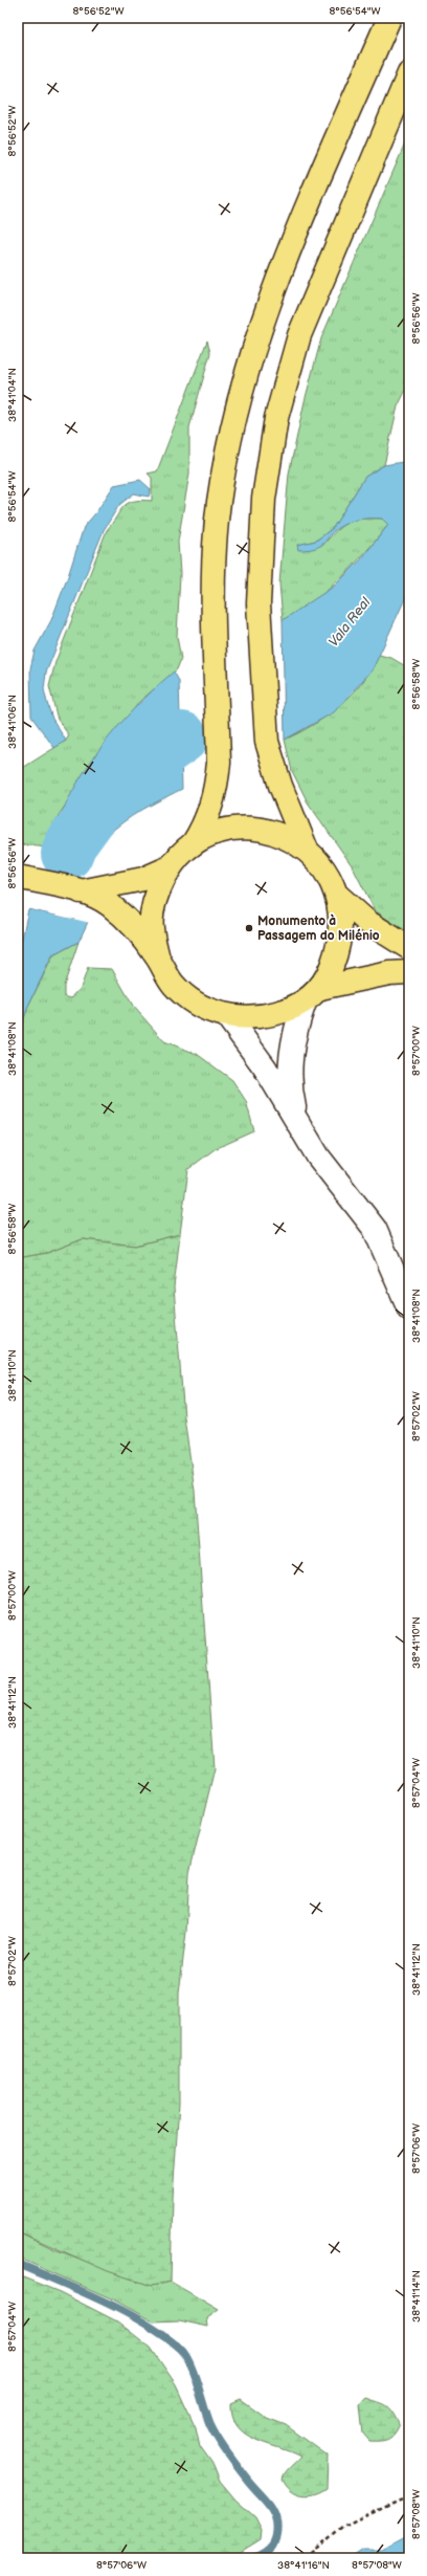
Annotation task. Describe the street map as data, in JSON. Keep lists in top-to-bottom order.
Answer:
{
  "water": ["Vala Real"],
  "places": ["Monumento à Passagem do Milénio"],
  "coordinates": [
    "8°56'52\"W",
    "8°56'54\"W",
    "8°56'56\"W",
    "38°41'04\"N",
    "8°56'58\"W",
    "38°41'06\"N",
    "38°41'08\"N",
    "8°57'00\"W",
    "38°41'10\"N",
    "8°57'02\"W",
    "38°41'12\"N",
    "8°57'04\"W",
    "8°57'06\"W",
    "38°41'14\"N",
    "8°57'08\"W",
    "38°41'16\"N"
  ]
}
